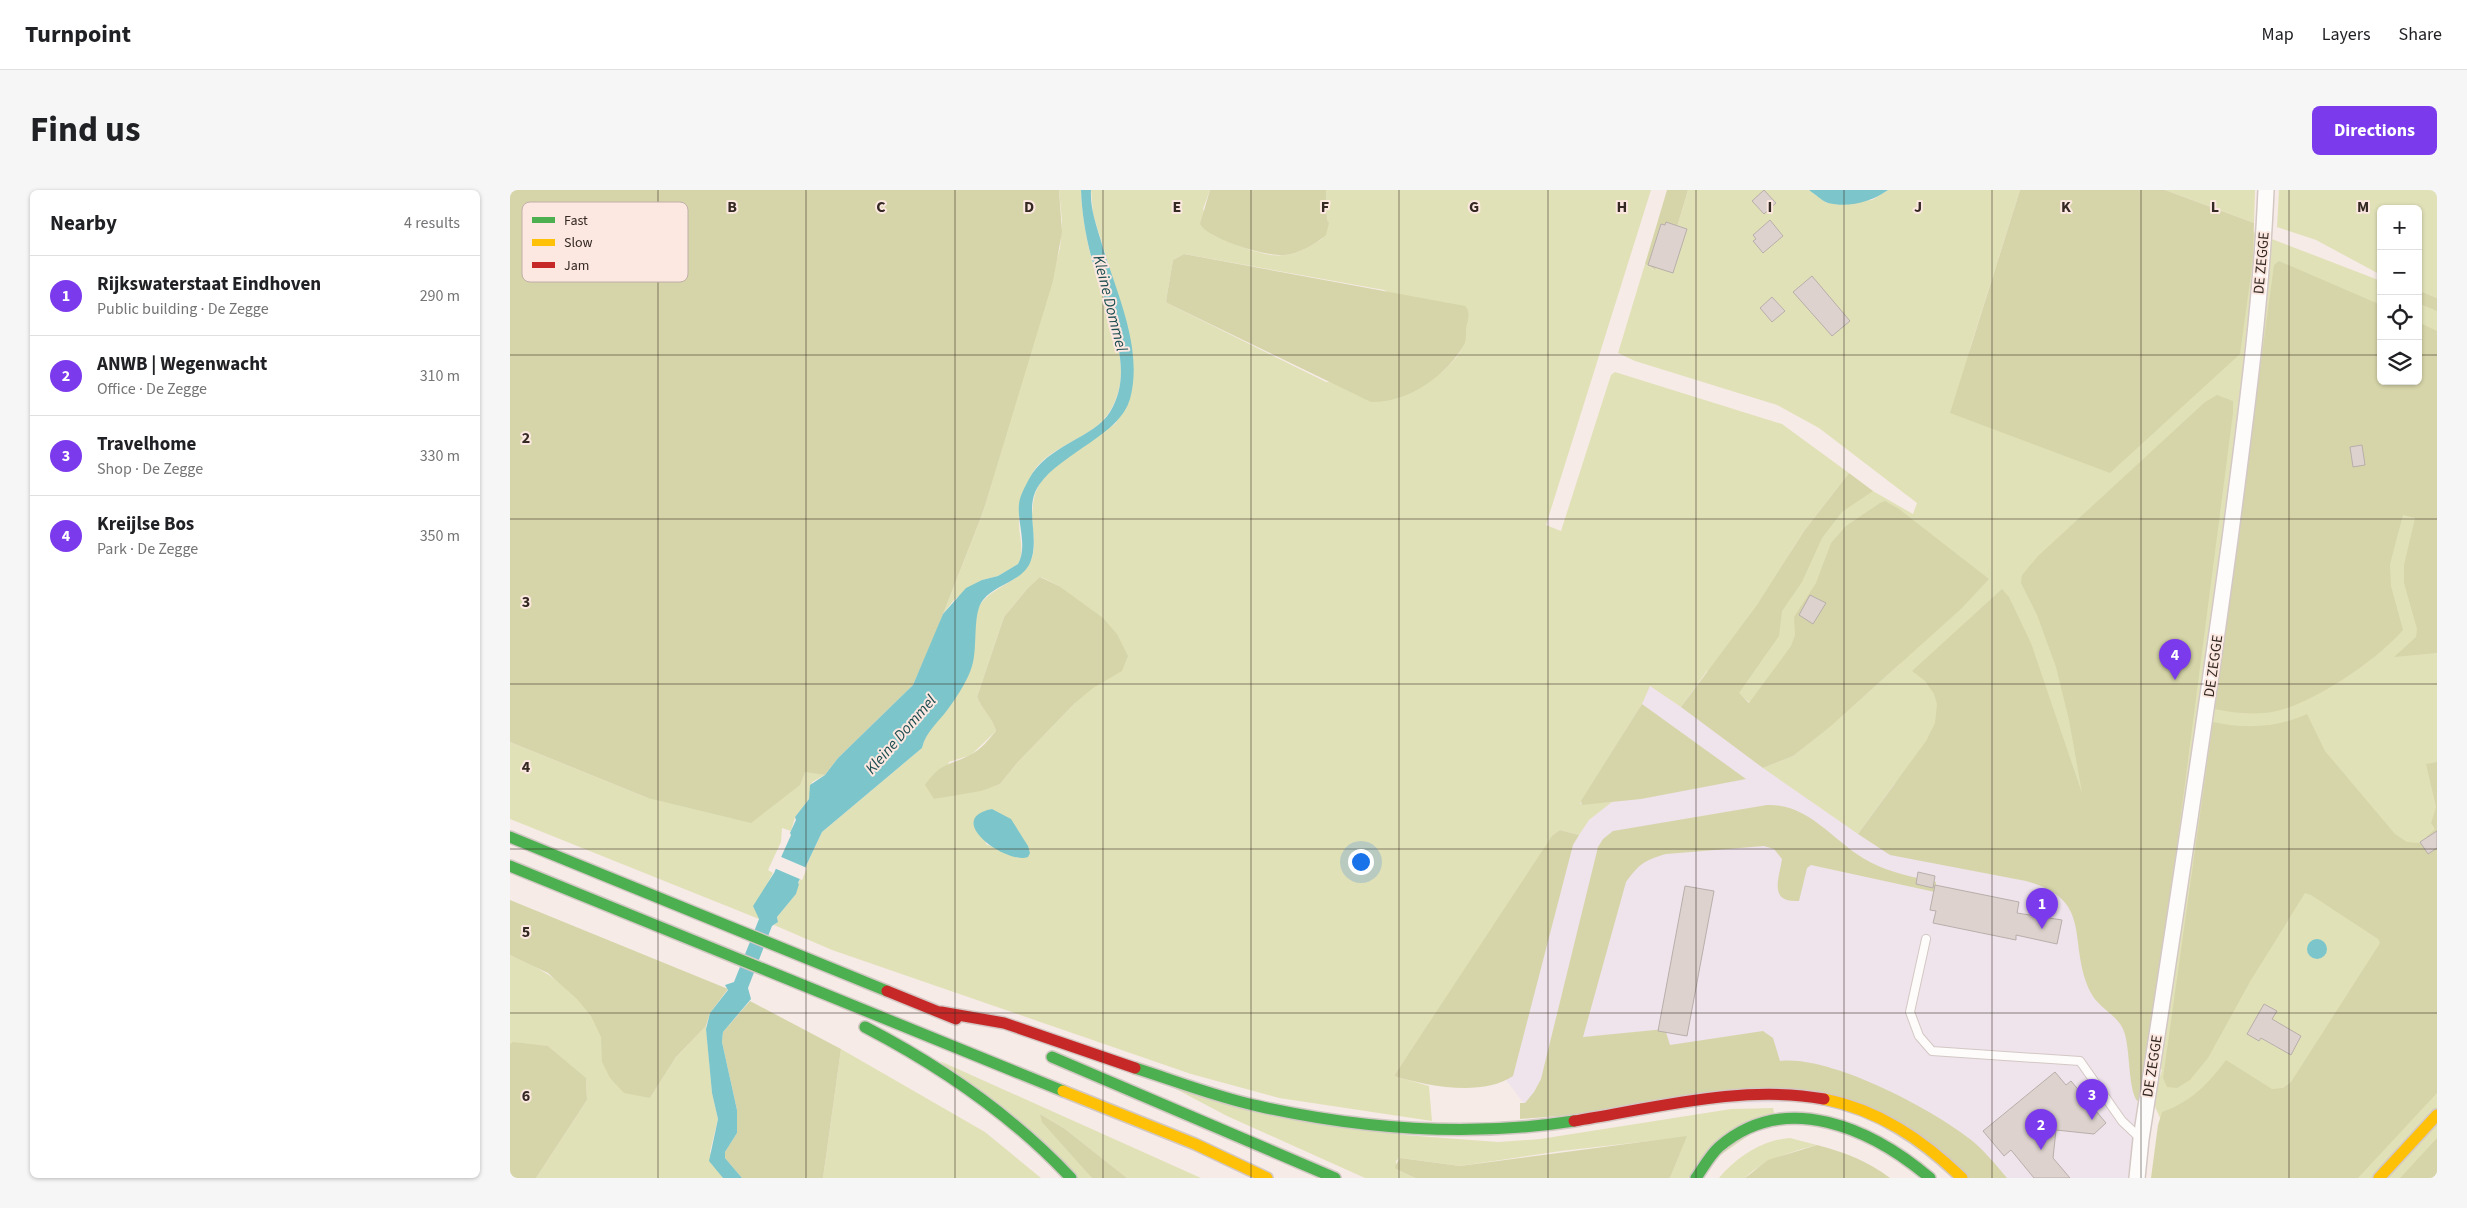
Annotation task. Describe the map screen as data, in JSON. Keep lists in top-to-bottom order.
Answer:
{
  "streets": {
    "street": ["DE ZEGGE"]
  },
  "water": ["Kleine Dommel"],
  "legend": ["Fast", "Slow", "Jam"],
  "page": {
    "header": "Turnpoint",
    "nav": ["Map", "Layers", "Share"],
    "title": "Find us",
    "buttons": "Directions",
    "heading": ["Nearby", "4 results"],
    "map_buttons": ["+", "−"],
    "list": [
      {
        "mark": "1",
        "name": "Rijkswaterstaat Eindhoven",
        "note": "Public building · De Zegge",
        "value": "290 m"
      },
      {
        "mark": "2",
        "name": "ANWB | Wegenwacht",
        "note": "Office · De Zegge",
        "value": "310 m"
      },
      {
        "mark": "3",
        "name": "Travelhome",
        "note": "Shop · De Zegge",
        "value": "330 m"
      },
      {
        "mark": "4",
        "name": "Kreijlse Bos",
        "note": "Park · De Zegge",
        "value": "350 m"
      }
    ],
    "pins": [
      "4",
      "1",
      "3",
      "2"
    ]
  },
  "grid": {
    "columns": [
      "B",
      "C",
      "D",
      "E",
      "F",
      "G",
      "H",
      "I",
      "J",
      "K",
      "L",
      "M"
    ],
    "rows": [
      "2",
      "3",
      "4",
      "5",
      "6"
    ]
  }
}
